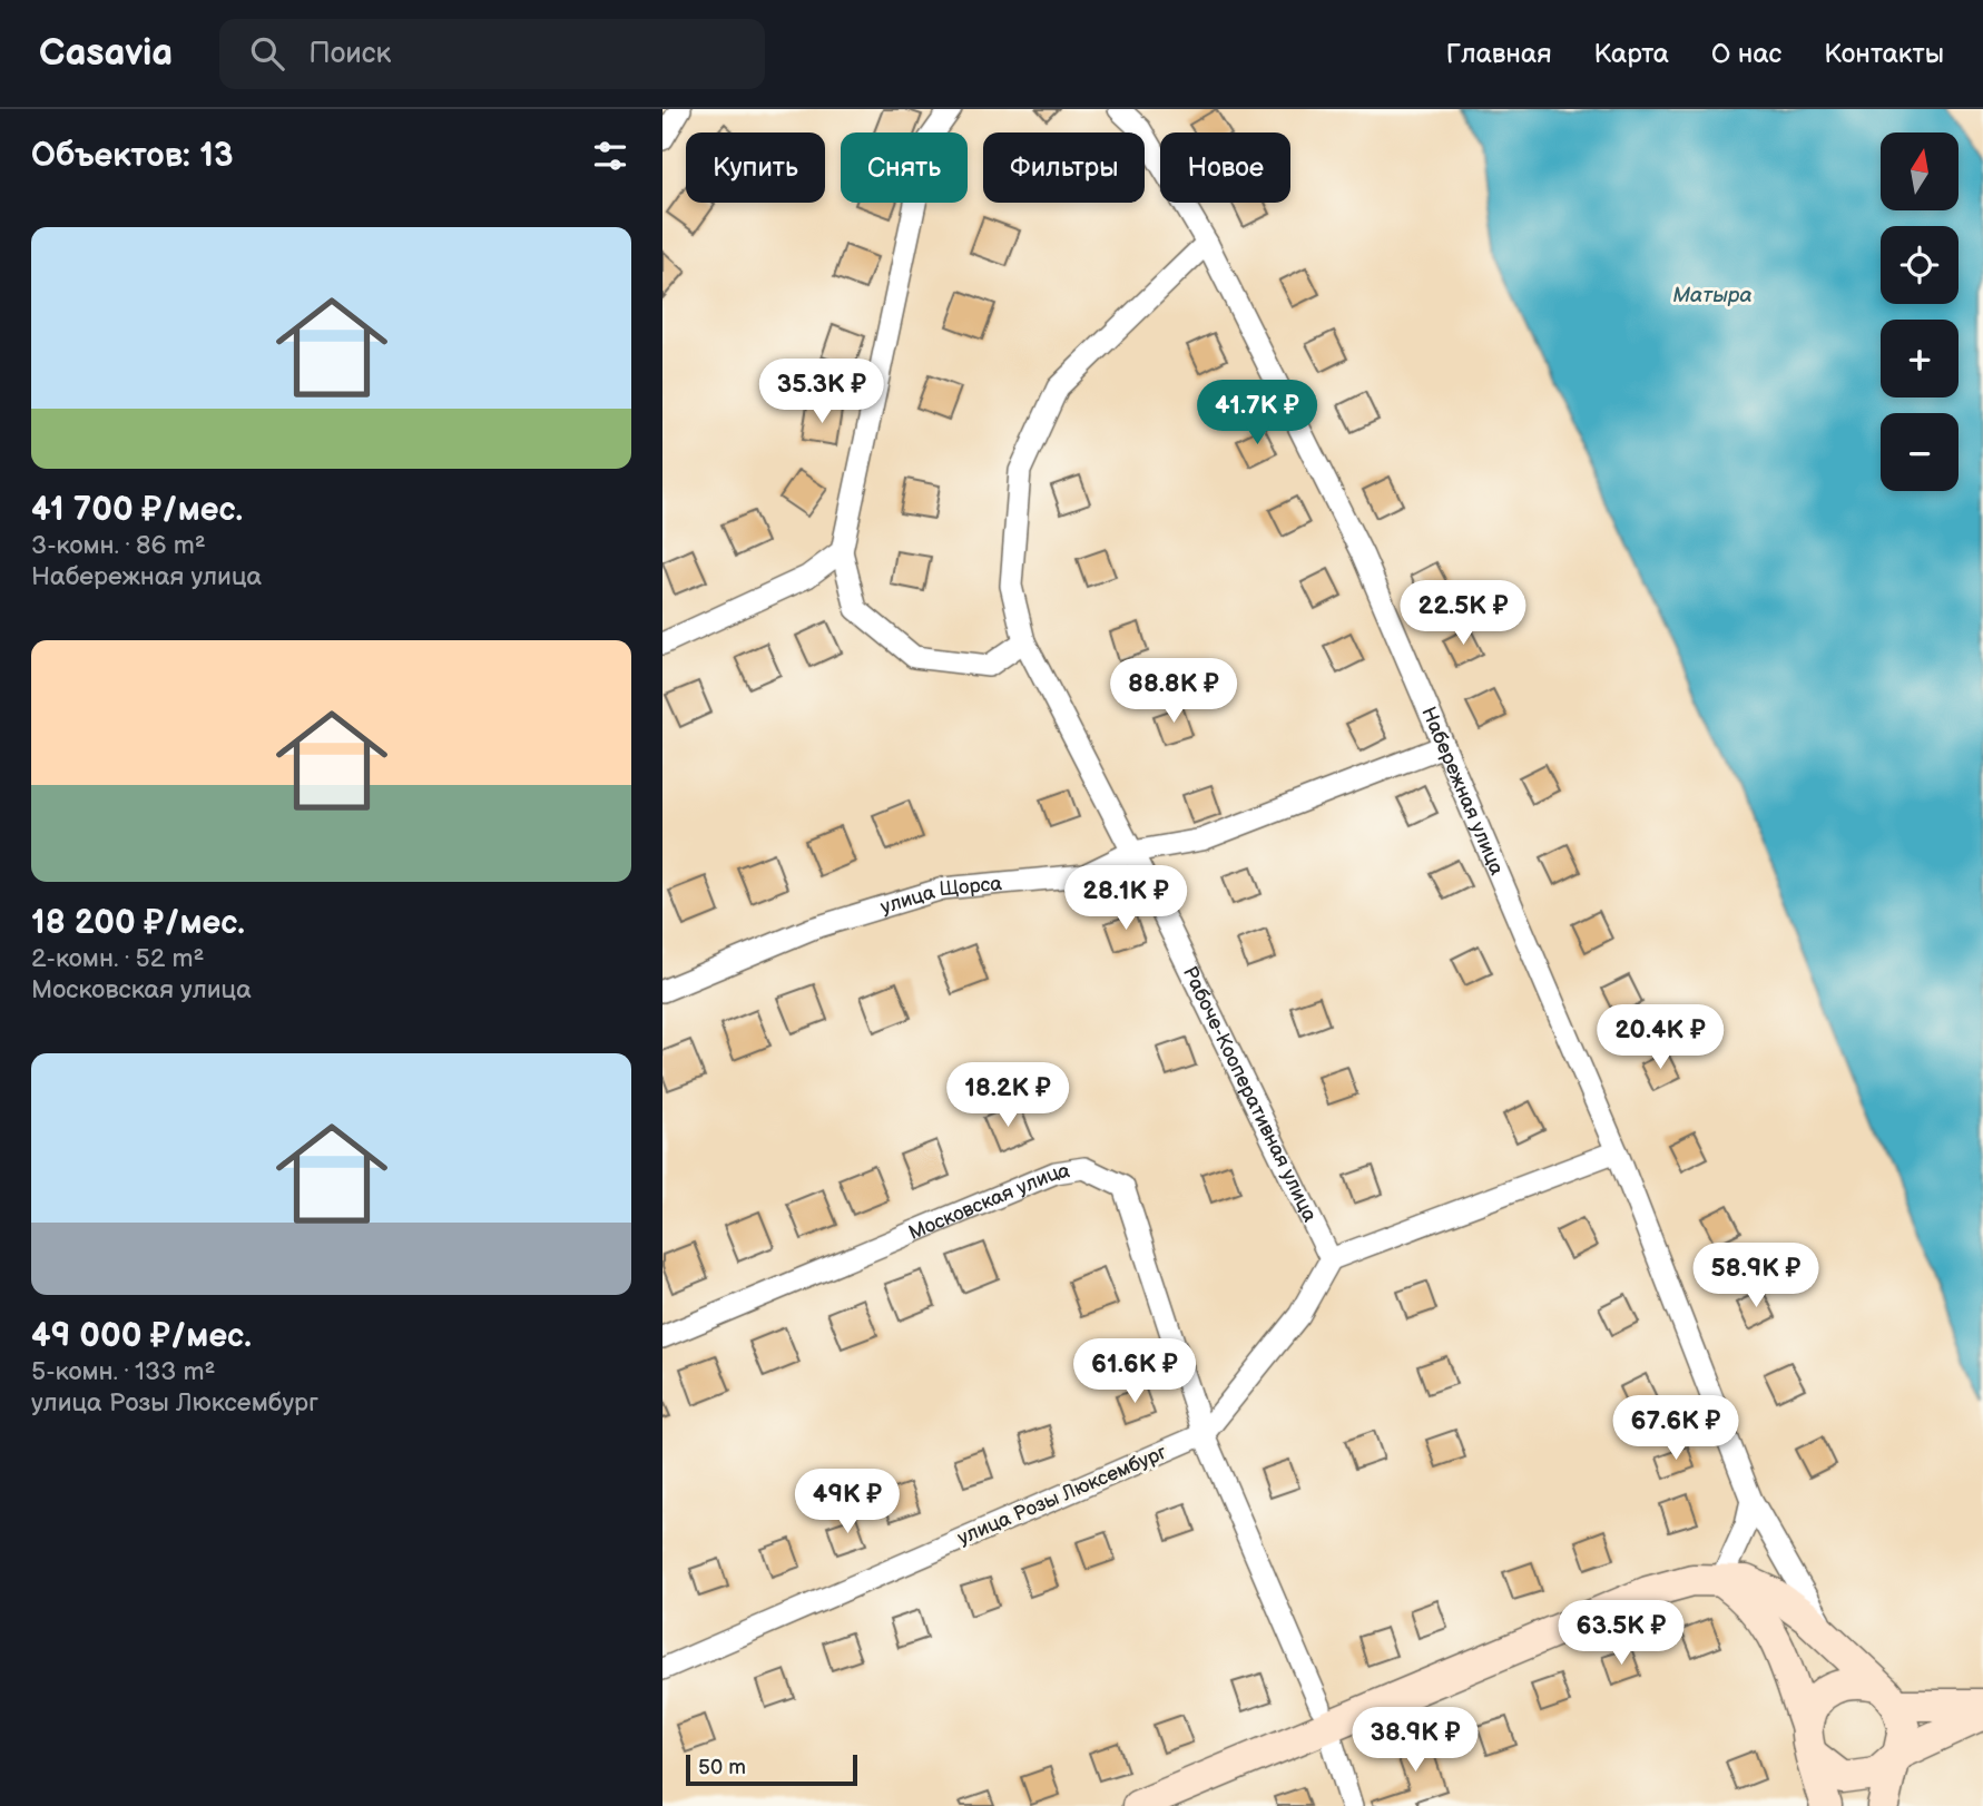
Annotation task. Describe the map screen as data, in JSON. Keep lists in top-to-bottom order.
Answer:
{
  "streets": {
    "main road": ["Набережная улица"],
    "street": [
      "улица Щорса",
      "Рабоче-Кооперативная улица",
      "Московская улица",
      "улица Розы Люксембург"
    ]
  },
  "crossings": [
    ["Набережная улица", "улица Щорса"],
    ["Набережная улица", "Рабоче-Кооперативная улица"],
    ["улица Щорса", "Рабоче-Кооперативная улица"],
    ["Московская улица", "улица Розы Люксембург"]
  ],
  "water": ["Матыра"],
  "scale_bar": "50 m",
  "north": "top",
  "page": {
    "header": "Casavia",
    "search": "Поиск",
    "nav": [
      "Главная",
      "Карта",
      "О нас",
      "Контакты"
    ],
    "heading": "Объектов: 13",
    "map_buttons": ["+", "−"],
    "chip": [
      "Купить",
      "Снять",
      "Фильтры",
      "Новое"
    ],
    "list": [
      {
        "name": "41 700 ₽/мес.",
        "note": "3-комн. · 86 m² · Набережная улица"
      },
      {
        "name": "18 200 ₽/мес.",
        "note": "2-комн. · 52 m² · Московская улица"
      },
      {
        "name": "49 000 ₽/мес.",
        "note": "5-комн. · 133 m² · улица Розы Люксембург"
      }
    ],
    "price": [
      "35.3K ₽",
      "41.7K ₽",
      "22.5K ₽",
      "88.8K ₽",
      "28.1K ₽",
      "20.4K ₽",
      "18.2K ₽",
      "58.9K ₽",
      "61.6K ₽",
      "67.6K ₽",
      "49K ₽",
      "63.5K ₽",
      "38.9K ₽"
    ],
    "scale": "50 m"
  }
}
